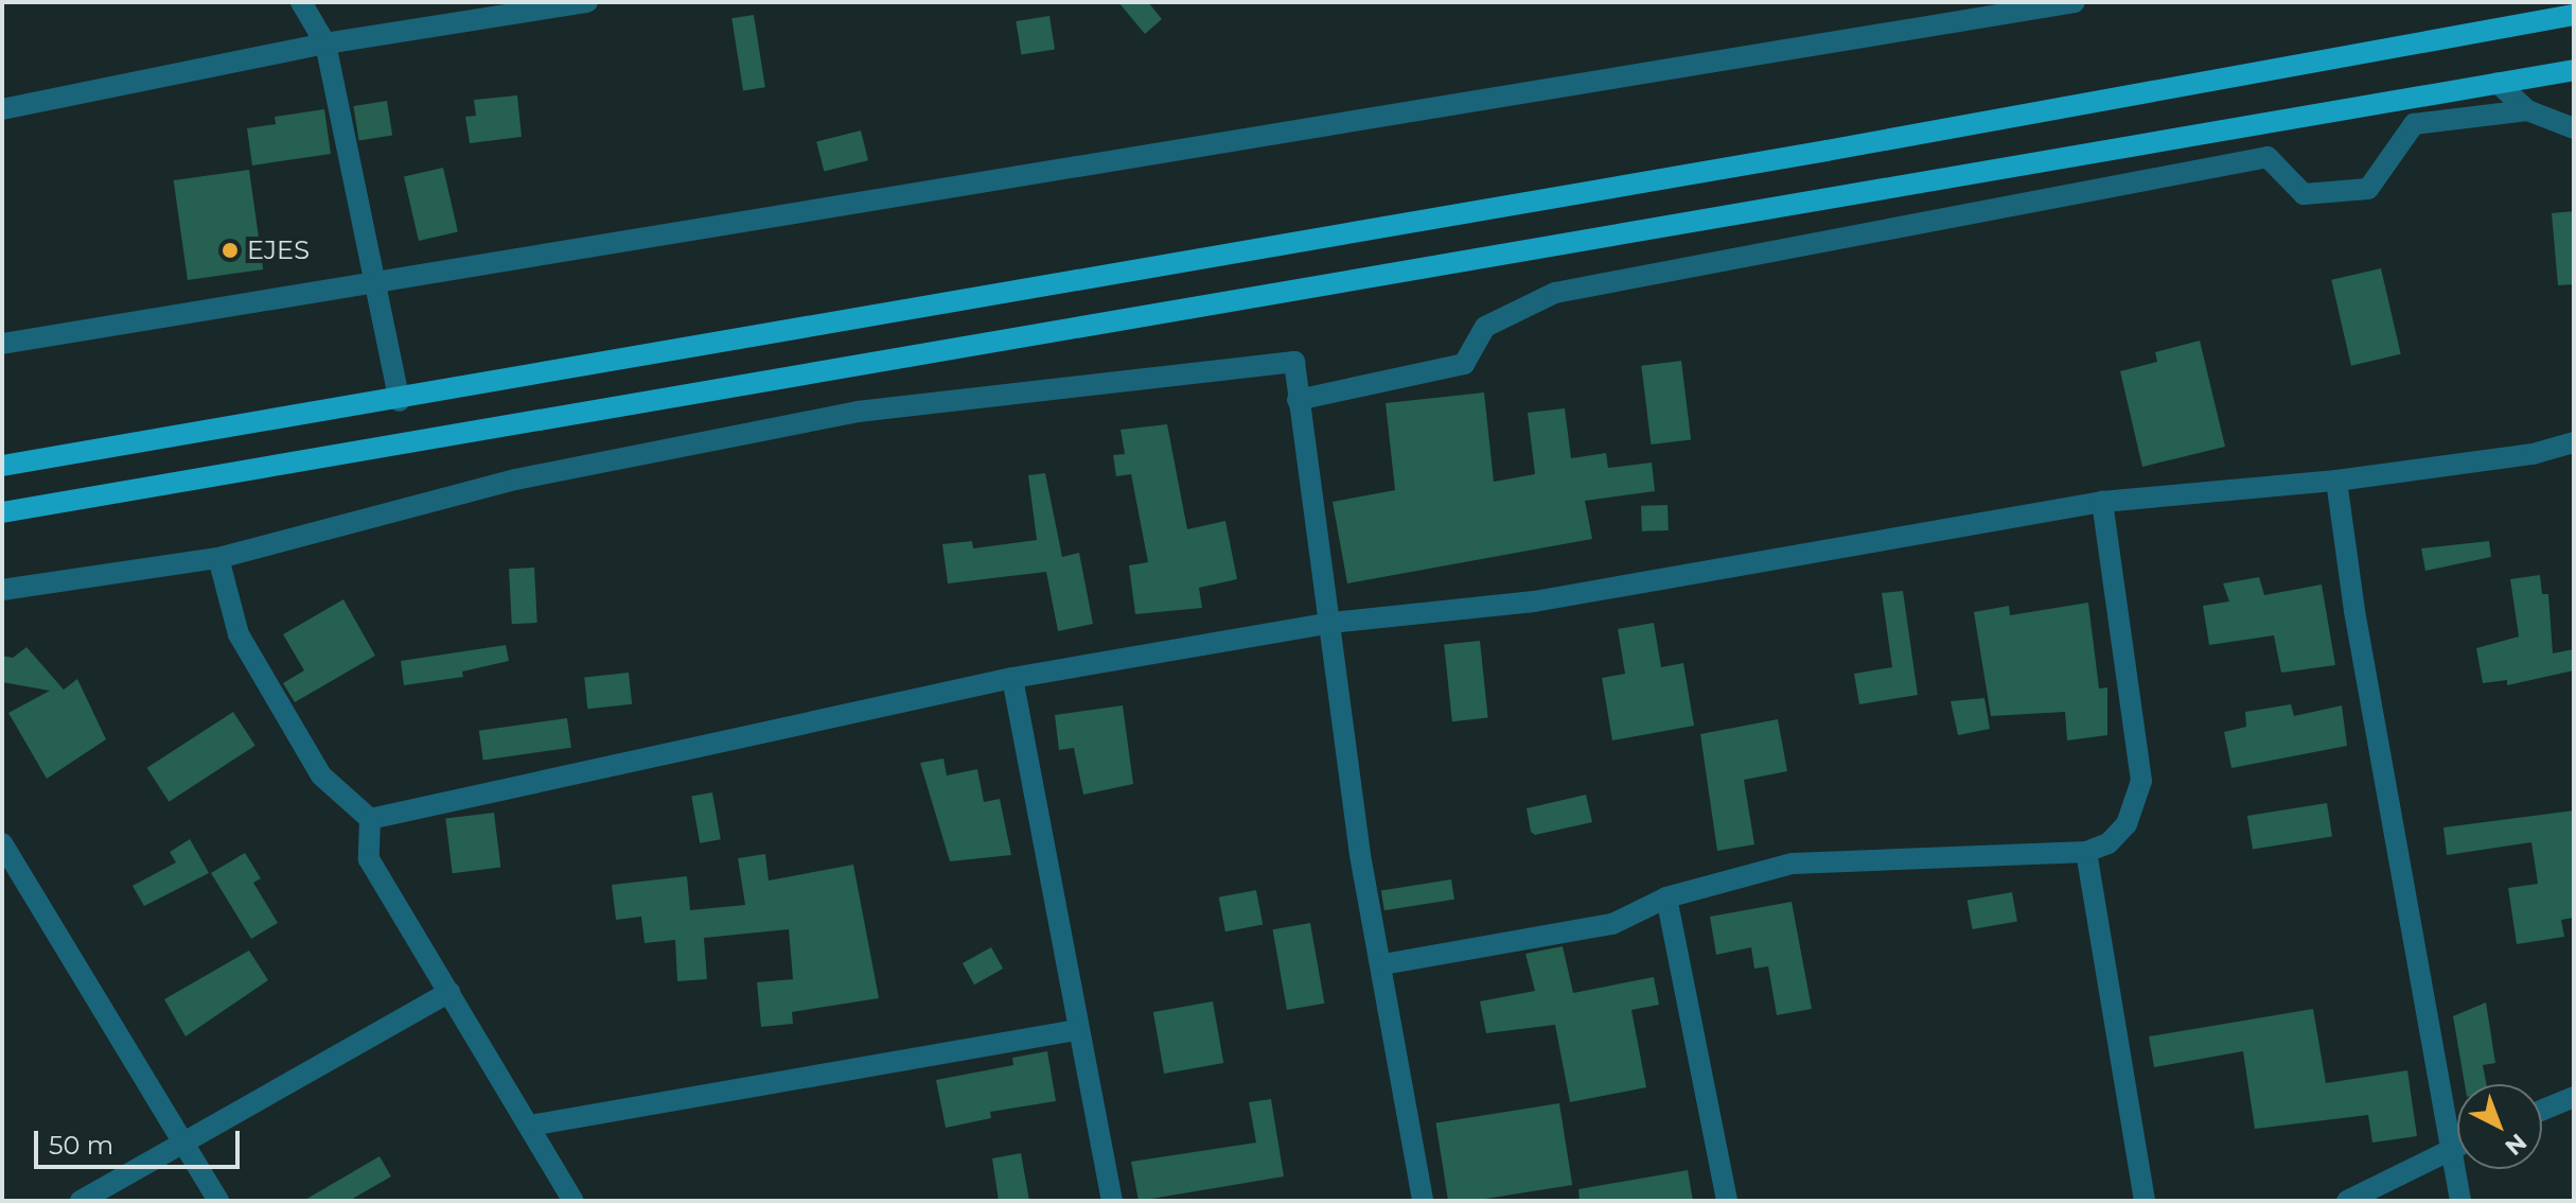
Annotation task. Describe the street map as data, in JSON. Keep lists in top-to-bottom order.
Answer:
{
  "places": ["EJES"],
  "scale_bar": "50 m",
  "north": "bottom right"
}
